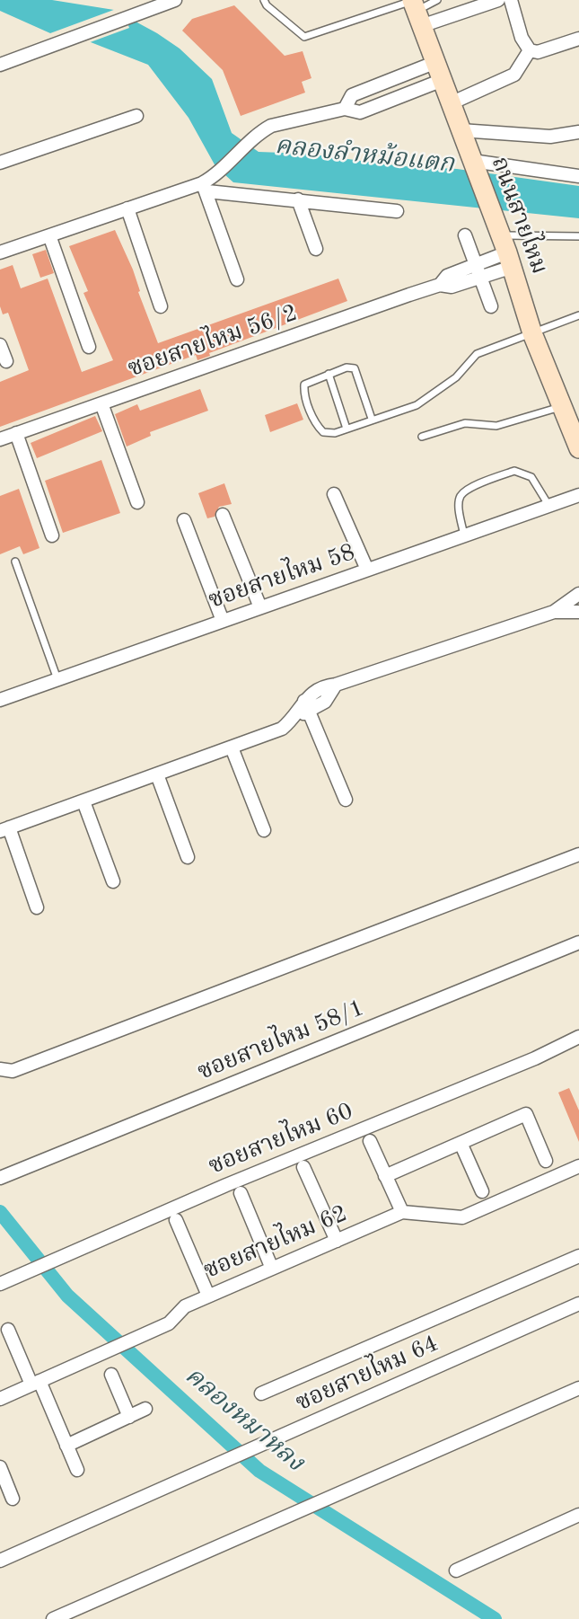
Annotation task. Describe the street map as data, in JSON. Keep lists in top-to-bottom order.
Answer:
{
  "streets": {
    "main road": ["ถนนสายไหม"],
    "street": [
      "ซอยสายไหม 56/2",
      "ซอยสายไหม 58",
      "ซอยสายไหม 58/1",
      "ซอยสายไหม 60",
      "ซอยสายไหม 62",
      "ซอยสายไหม 64"
    ]
  },
  "crossings": [
    ["ถนนสายไหม", "ซอยสายไหม 56/2"]
  ],
  "water": ["คลองลำหม้อแตก", "คลองหมาหลง"]
}
